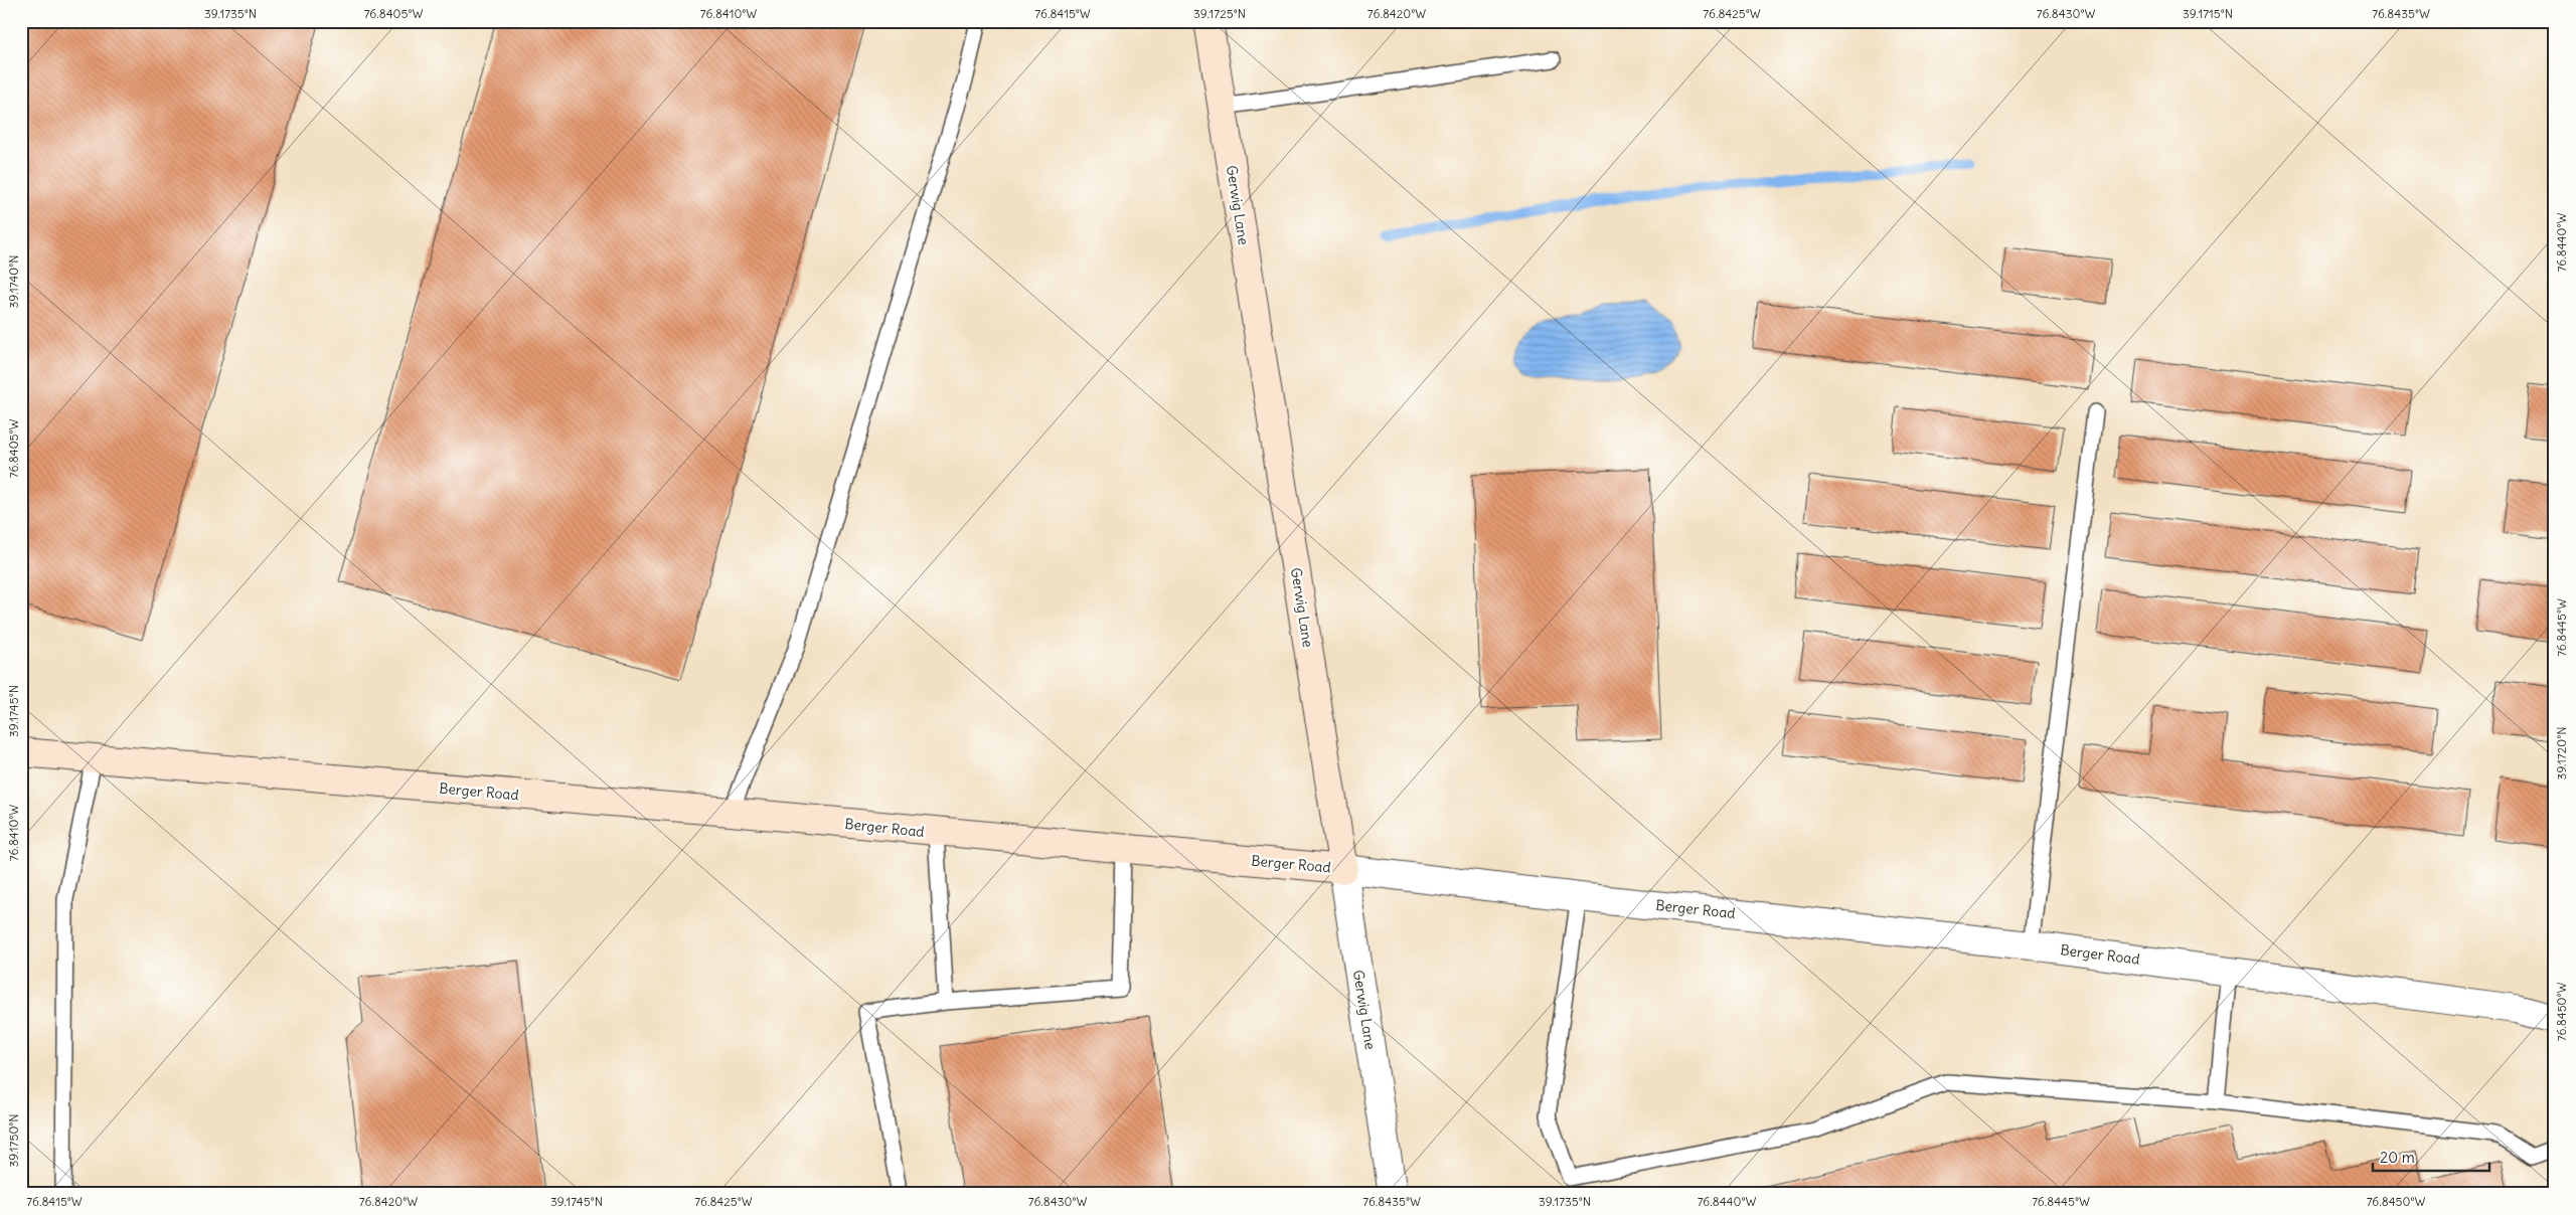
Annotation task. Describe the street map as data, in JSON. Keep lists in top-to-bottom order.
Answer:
{
  "streets": {
    "street": ["Gerwig Lane", "Berger Road"]
  },
  "crossings": [
    ["Gerwig Lane", "Berger Road"]
  ],
  "scale_bar": "20 m",
  "coordinates": [
    "39.1735°N",
    "76.8405°W",
    "76.8410°W",
    "76.8415°W",
    "39.1725°N",
    "76.8420°W",
    "76.8425°W",
    "76.8430°W",
    "39.1715°N",
    "76.8435°W",
    "76.8440°W",
    "39.1740°N",
    "76.8445°W",
    "39.1745°N",
    "39.1720°N",
    "76.8450°W",
    "39.1750°N"
  ]
}
